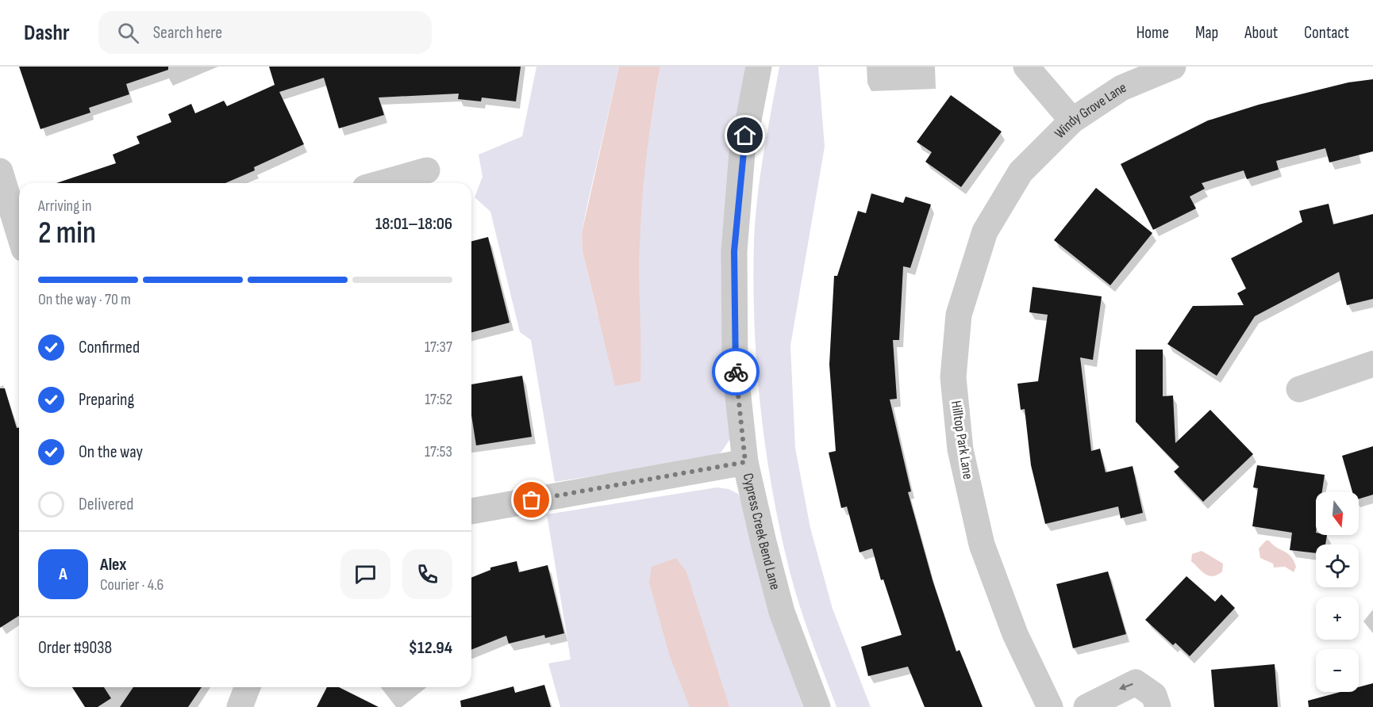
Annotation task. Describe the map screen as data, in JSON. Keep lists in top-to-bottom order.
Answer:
{
  "streets": {
    "street": ["Windy Grove Lane", "Hilltop Park Lane", "Cypress Creek Bend Lane"]
  },
  "crossings": [
    ["Windy Grove Lane", "Hilltop Park Lane"]
  ],
  "north": "bottom",
  "page": {
    "header": "Dashr",
    "search": "Search here",
    "nav": [
      "Home",
      "Map",
      "About",
      "Contact"
    ],
    "heading": ["2 min", "Arriving in", "18:01–18:06"],
    "panel": [
      "Alex",
      "Courier · 4.6",
      "Order #9038",
      "$12.94"
    ],
    "bar": "On the way · 70 m",
    "list": [
      ["Confirmed", "17:37"],
      ["Preparing", "17:52"],
      ["On the way", "17:53"],
      "Delivered"
    ],
    "map_buttons": ["+", "−"],
    "round": "A"
  }
}
